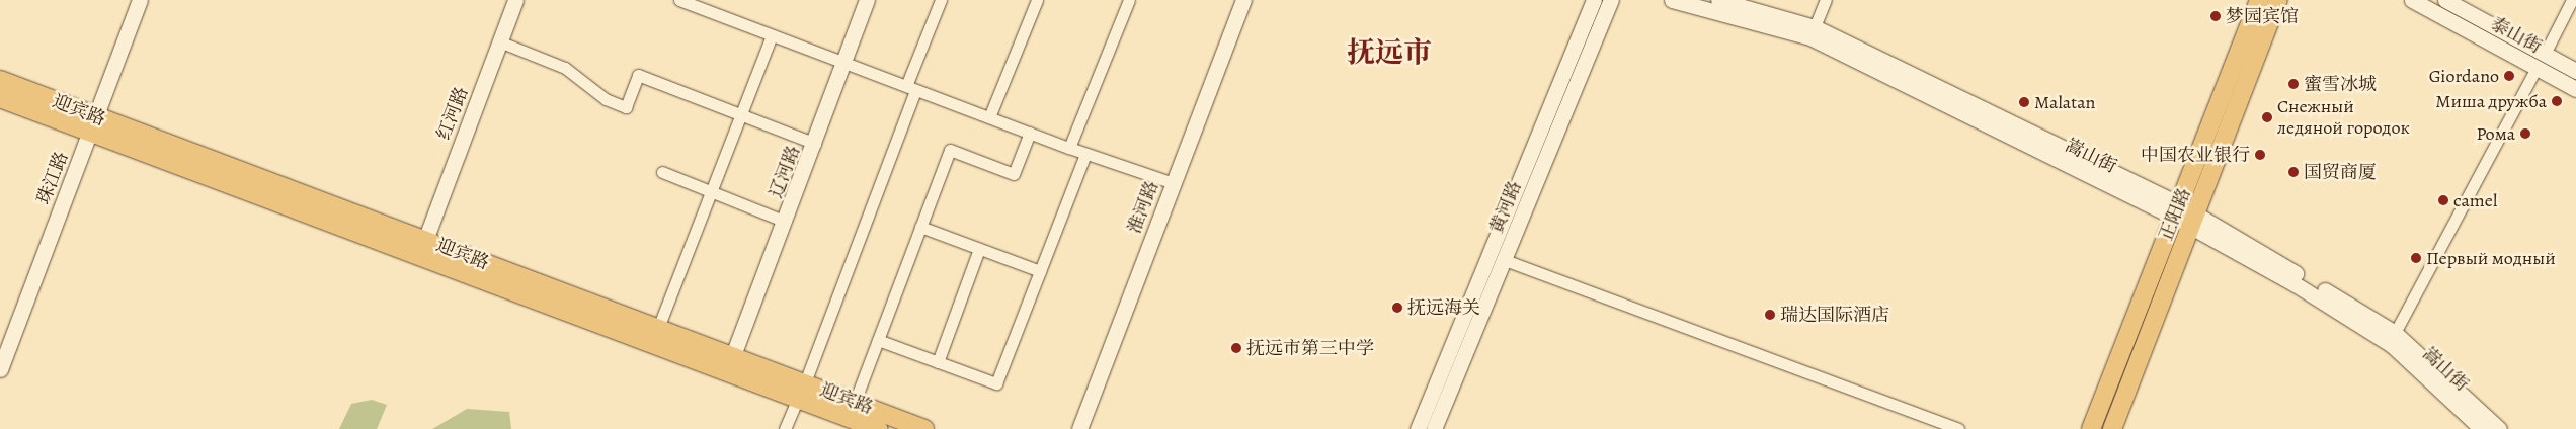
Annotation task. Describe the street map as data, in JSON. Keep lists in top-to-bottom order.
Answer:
{
  "streets": {
    "main road": [
      "泰山街",
      "迎宾路",
      "红河路",
      "嵩山街",
      "辽河路",
      "珠江路",
      "淮河路",
      "黄河路",
      "正阳路"
    ]
  },
  "crossings": [
    ["迎宾路", "红河路"],
    ["迎宾路", "辽河路"],
    ["迎宾路", "珠江路"],
    ["嵩山街", "正阳路"]
  ],
  "districts": ["抚远市"],
  "places": [
    "梦园宾馆",
    "Giordano",
    "蜜雪冰城",
    "Миша дружба",
    "Malatan",
    "Снежный ледяной городок",
    "Рома",
    "中国农业银行",
    "国贸商厦",
    "camel",
    "Первый модный",
    "抚远海关",
    "瑞达国际酒店",
    "抚远市第三中学"
  ]
}
